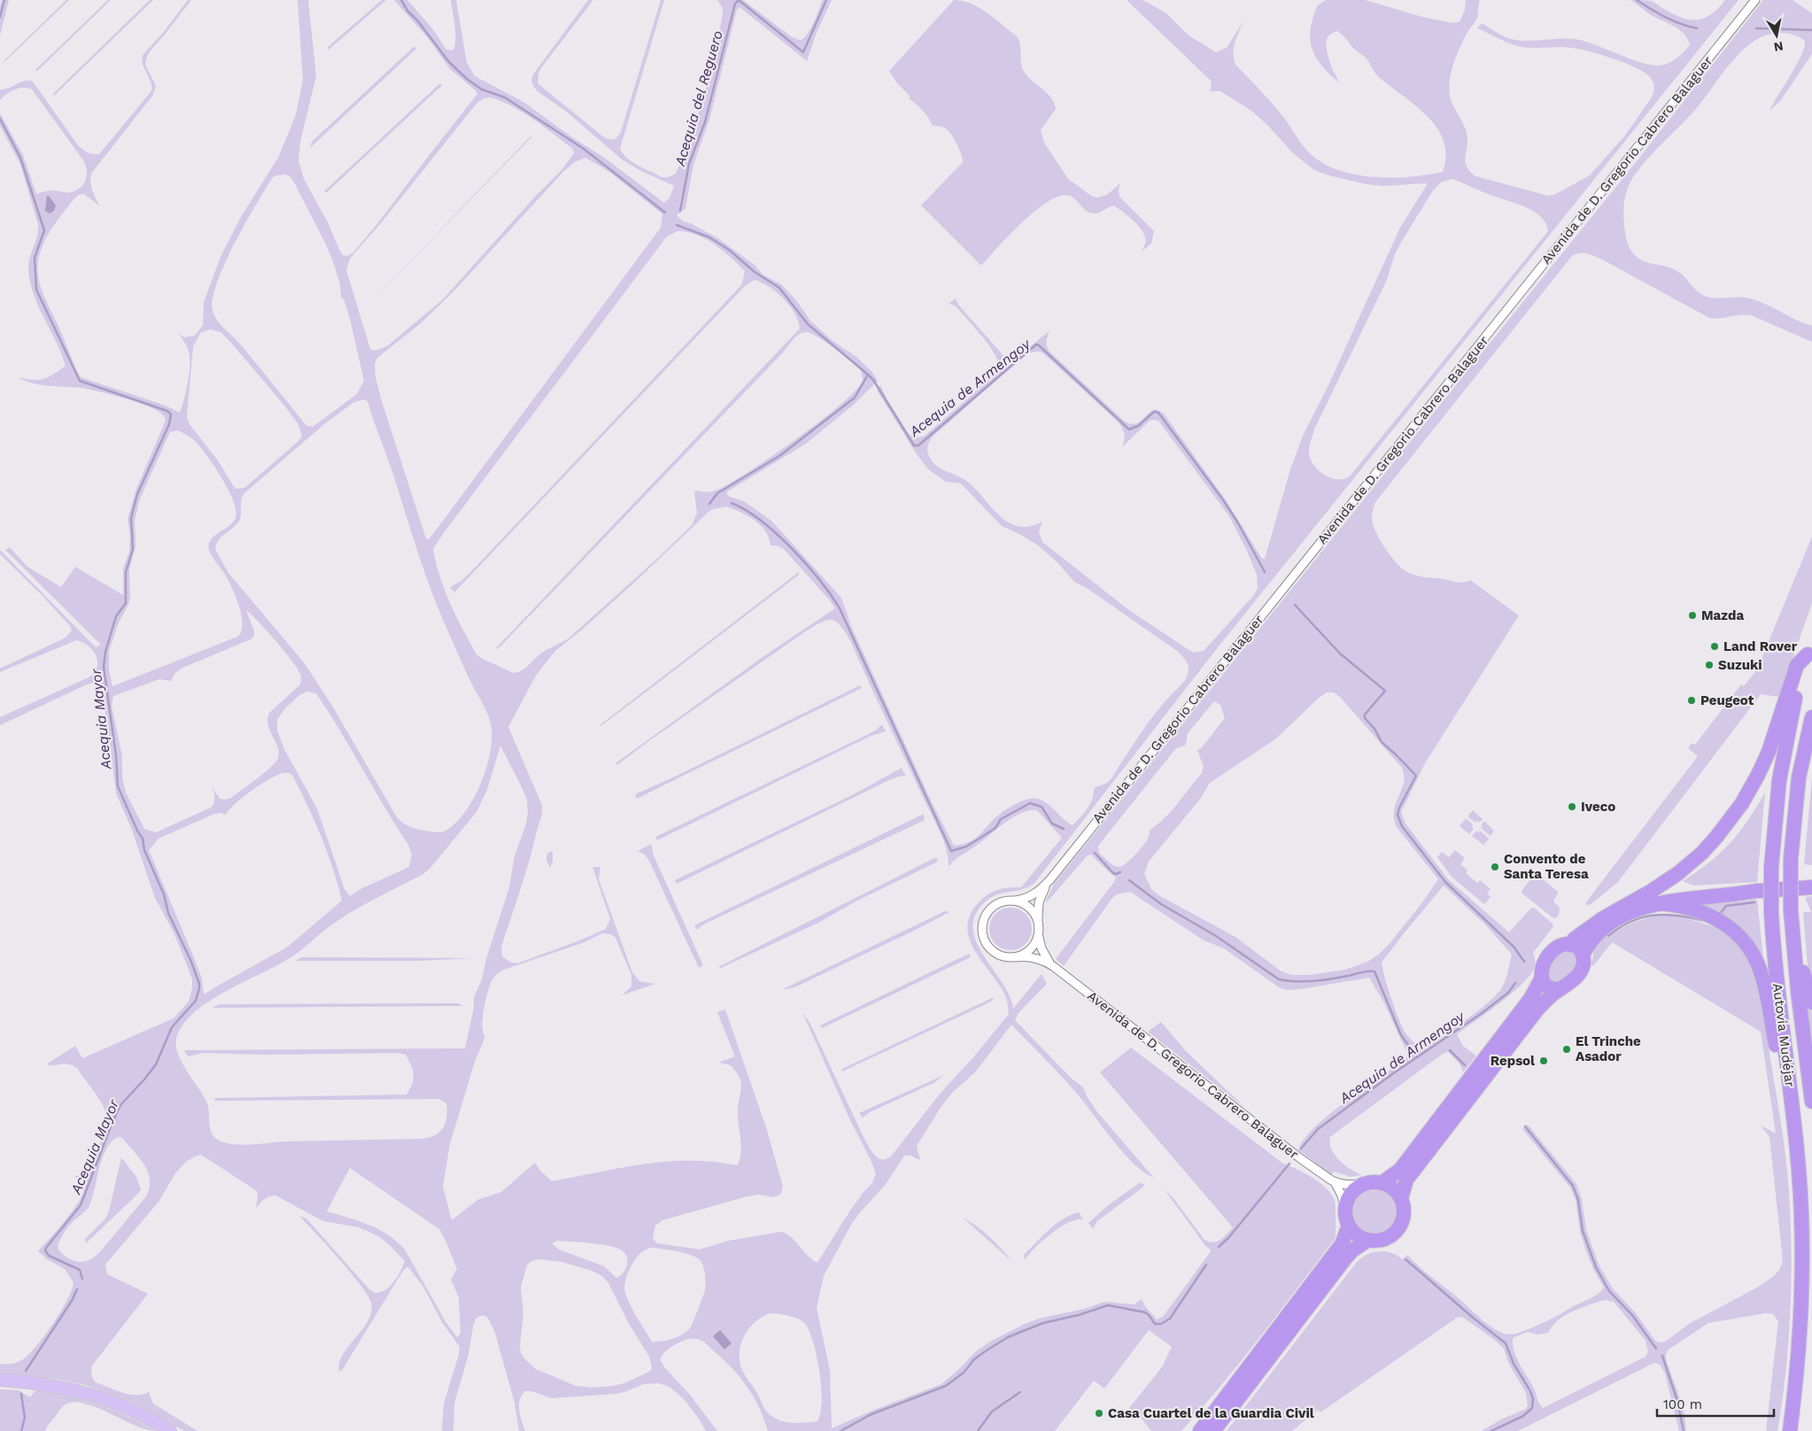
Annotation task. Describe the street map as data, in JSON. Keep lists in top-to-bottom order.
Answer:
{
  "streets": {
    "highway": ["Autovía Mudéjar"],
    "street": ["Avenida de D. Gregorio Cabrero Balaguer"]
  },
  "water": ["Acequia del Reguero", "Acequia de Armengoy", "Acequia Mayor"],
  "places": [
    "Mazda",
    "Land Rover",
    "Suzuki",
    "Peugeot",
    "Iveco",
    "Convento de Santa Teresa",
    "El Trinche Asador",
    "Repsol",
    "Casa Cuartel de la Guardia Civil"
  ],
  "scale_bar": "100 m",
  "north": "bottom"
}
